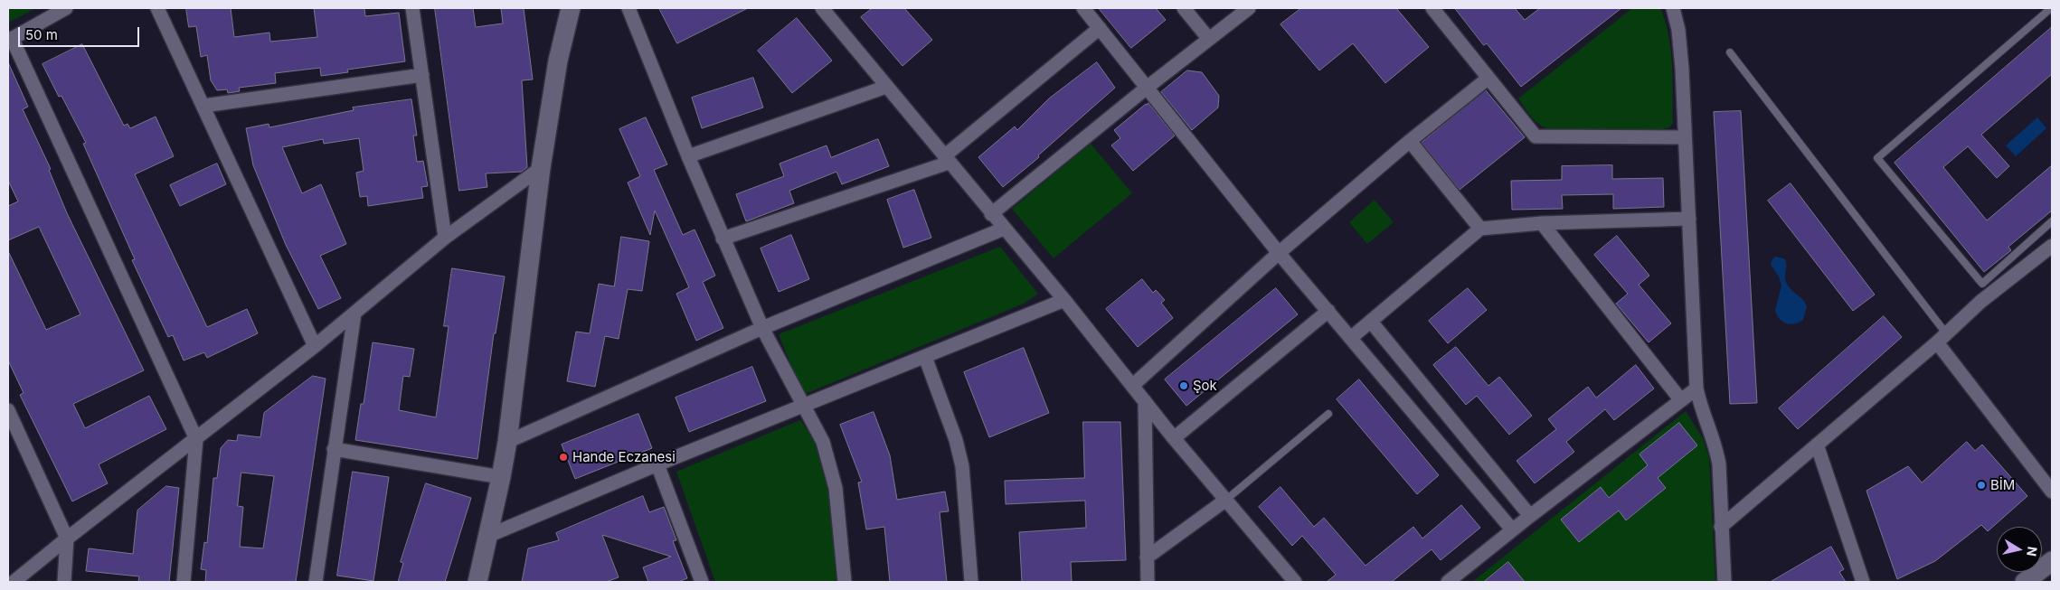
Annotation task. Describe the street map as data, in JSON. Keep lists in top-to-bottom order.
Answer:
{
  "places": ["Şok", "Hande Eczanesi", "BİM"],
  "scale_bar": "50 m",
  "north": "right"
}
